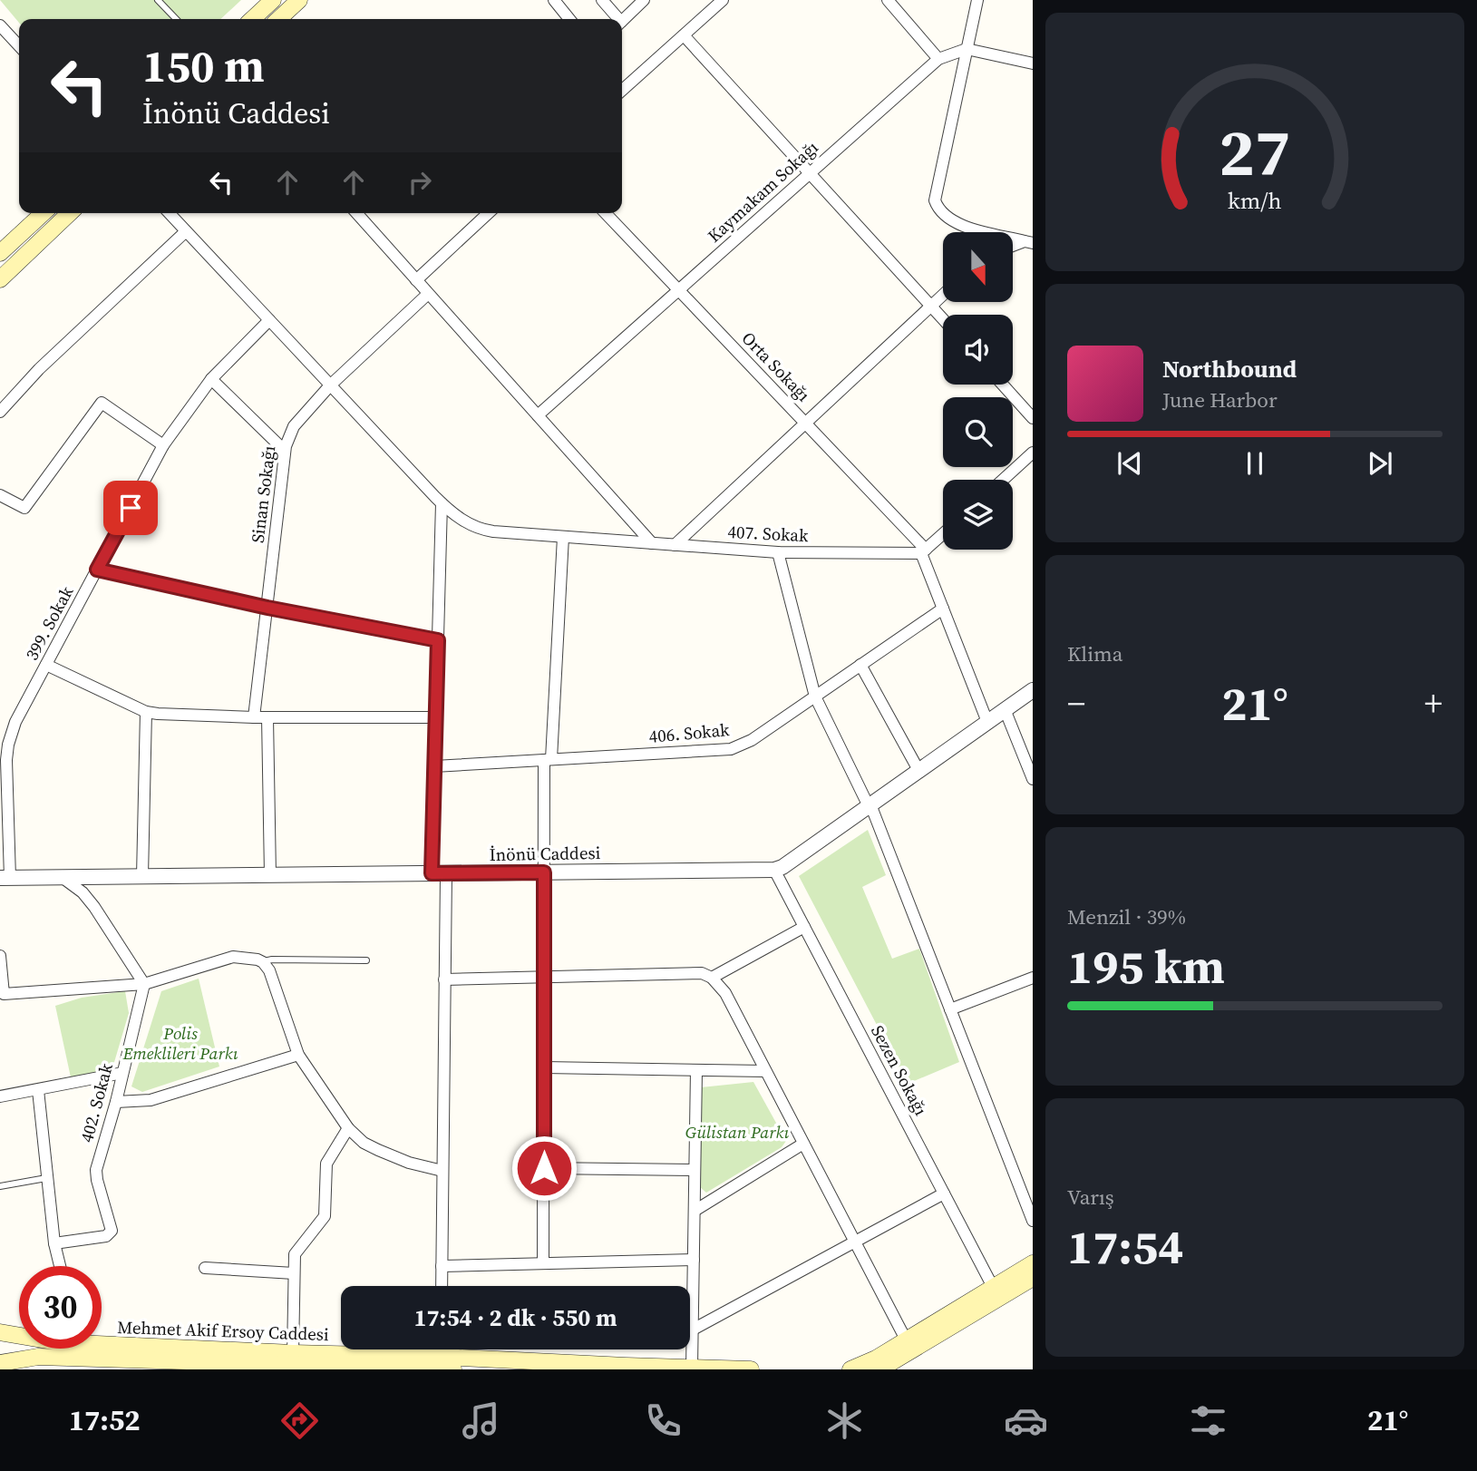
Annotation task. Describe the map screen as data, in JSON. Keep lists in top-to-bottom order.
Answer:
{
  "streets": {
    "main road": ["Mehmet Akif Ersoy Caddesi"],
    "street": [
      "Kaymakam Sokağı",
      "Orta Sokağı",
      "Sinan Sokağı",
      "407. Sokak",
      "399. Sokak",
      "406. Sokak",
      "İnönü Caddesi",
      "Sezen Sokağı",
      "402. Sokak"
    ]
  },
  "crossings": [
    ["Kaymakam Sokağı", "Orta Sokağı"],
    ["Orta Sokağı", "407. Sokak"],
    ["Sinan Sokağı", "407. Sokak"],
    ["407. Sokak", "399. Sokak"],
    ["399. Sokak", "İnönü Caddesi"],
    ["İnönü Caddesi", "Sezen Sokağı"]
  ],
  "parks": ["Polis Emeklileri Parkı", "Gülistan Parkı"],
  "north": "bottom",
  "page": {
    "turn": ["150 m", "İnönü Caddesi"],
    "song": ["Northbound", "June Harbor"],
    "tile": [
      "Klima",
      ["Menzil · 39%", "195 km"],
      ["Varış", "17:54"]
    ],
    "heat": ["−", "21°", "+"],
    "limit": "30",
    "trip": "17:54 · 2 dk · 550 m",
    "tabs": ["17:52", "21°"],
    "gauge": ["27", "km/h"]
  }
}
